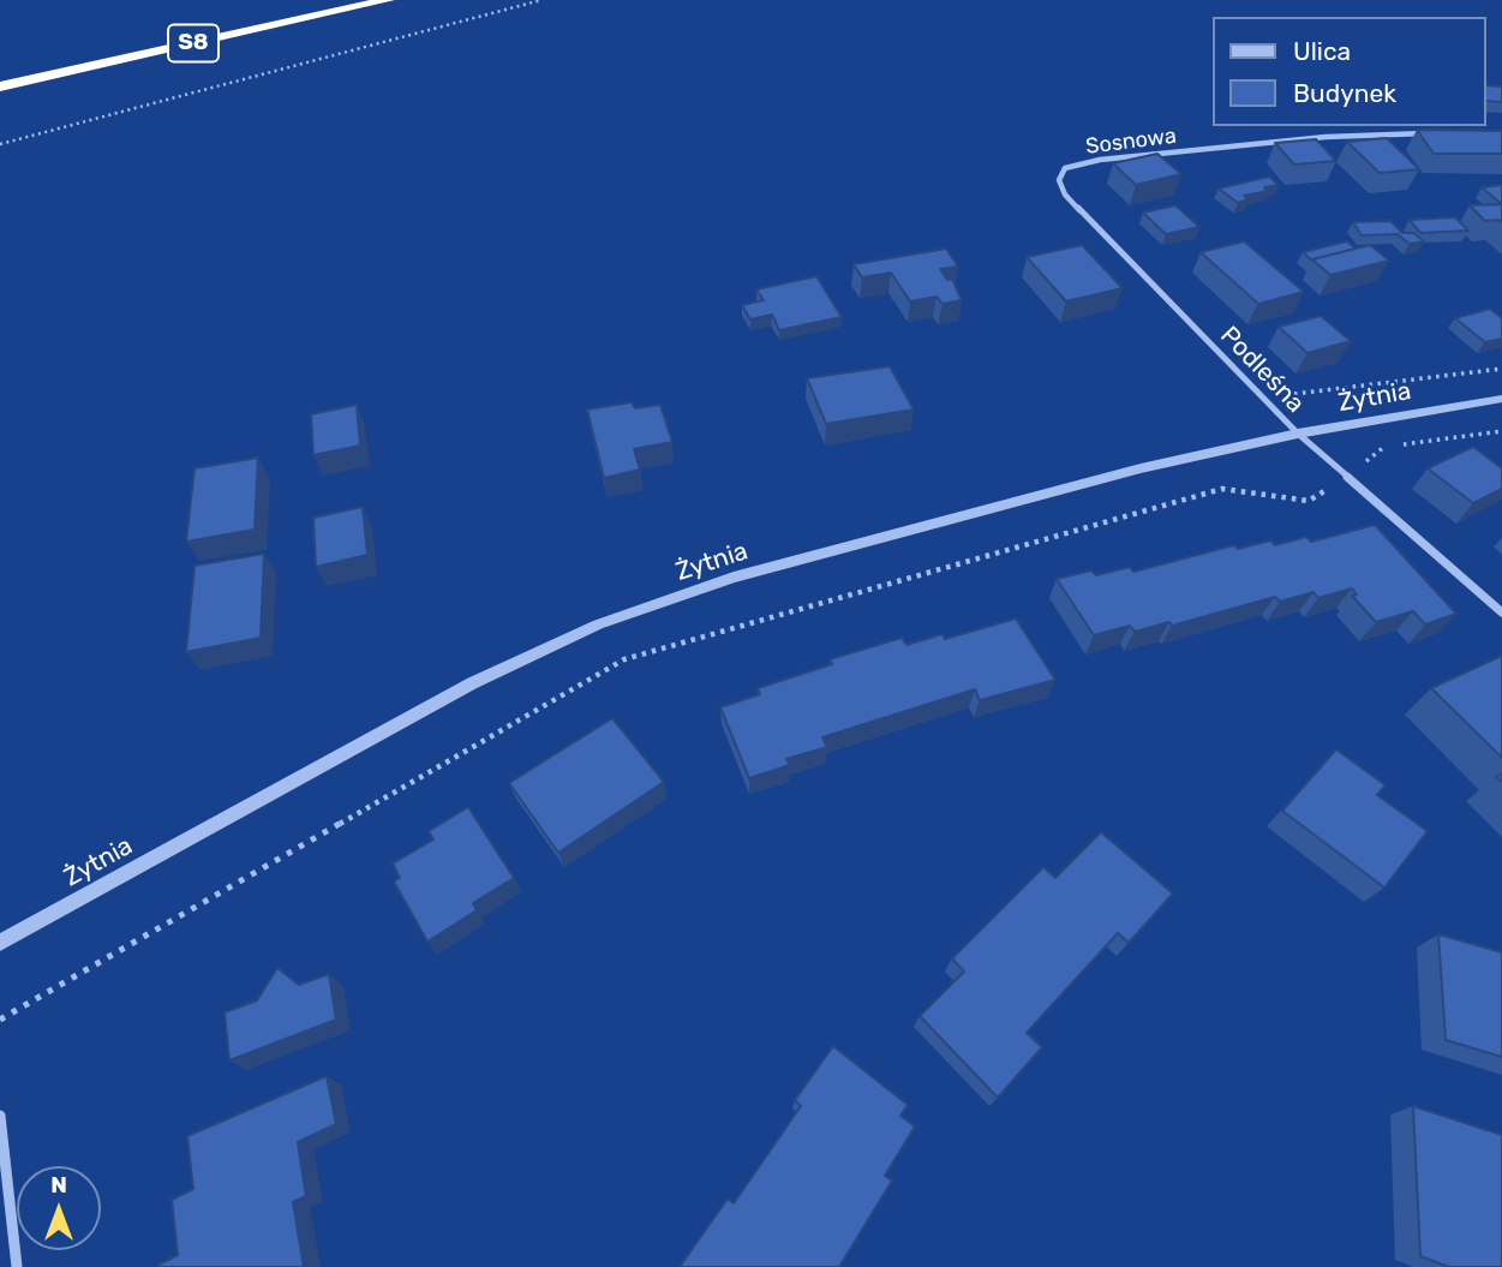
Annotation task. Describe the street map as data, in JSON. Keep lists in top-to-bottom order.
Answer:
{
  "streets": {
    "highway": ["S8"],
    "street": ["Sosnowa", "Podleśna", "Żytnia"]
  },
  "crossings": [
    ["Sosnowa", "Podleśna"],
    ["Podleśna", "Żytnia"]
  ],
  "legend": ["Ulica", "Budynek"],
  "north": "top"
}
